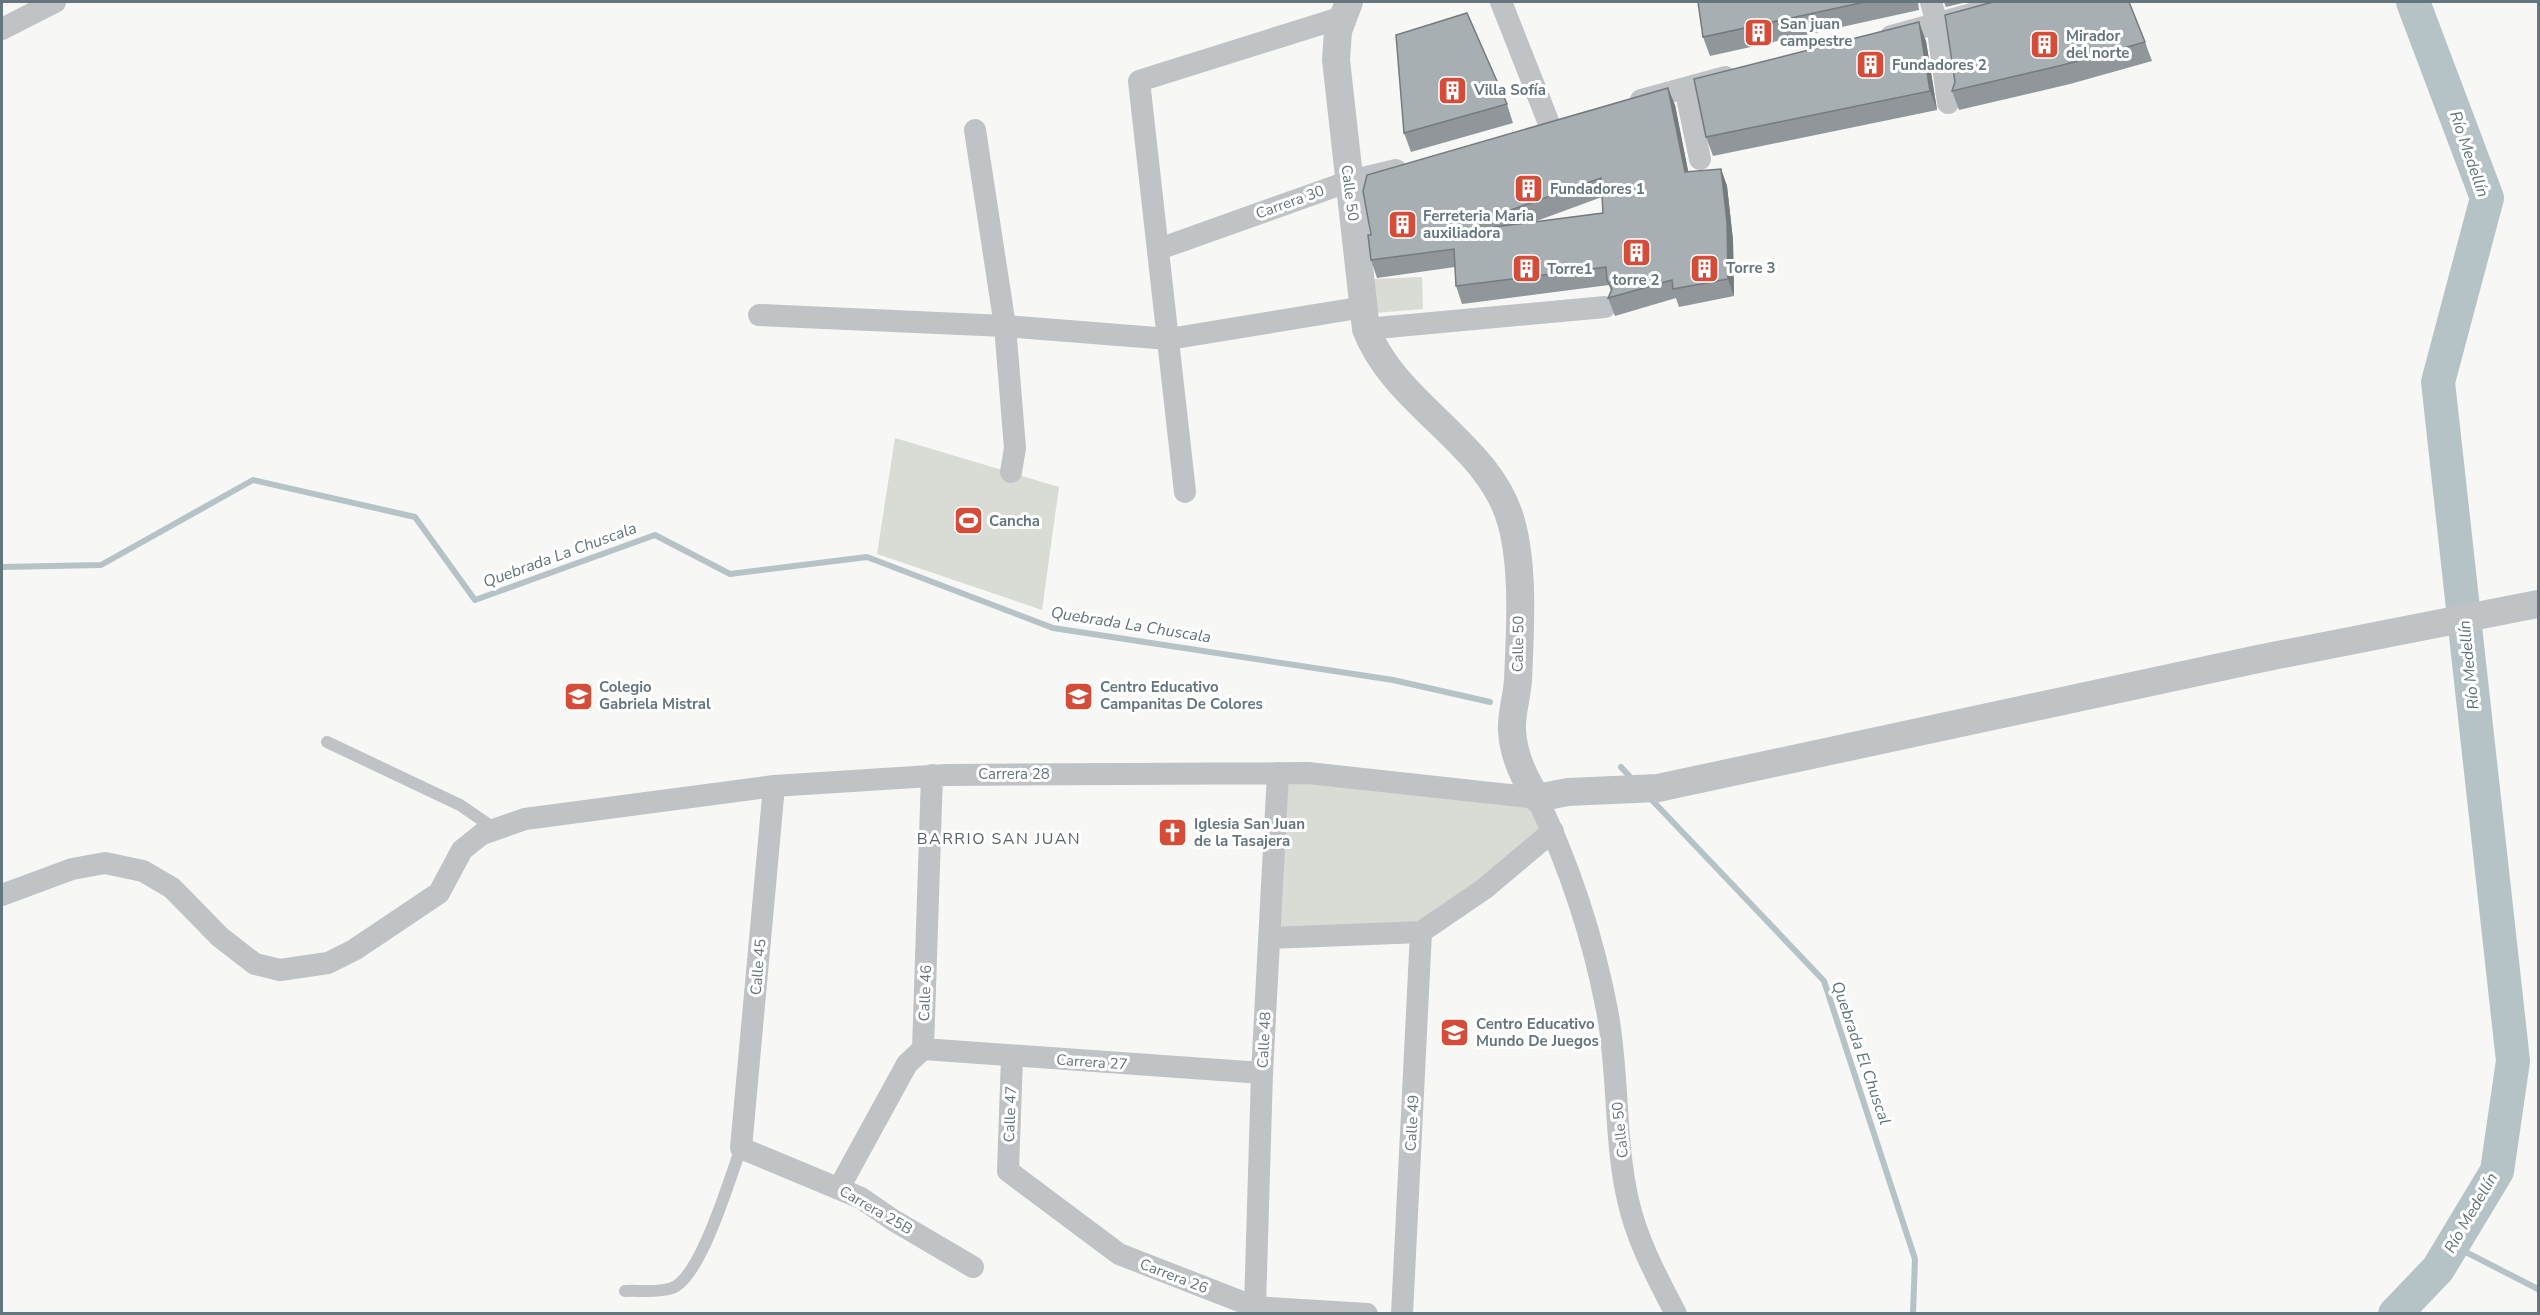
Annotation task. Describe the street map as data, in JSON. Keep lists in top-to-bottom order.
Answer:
{
  "streets": {
    "street": [
      "Calle 50",
      "Carrera 30",
      "Carrera 28",
      "Calle 45",
      "Calle 46",
      "Calle 48",
      "Carrera 27",
      "Calle 47",
      "Calle 49",
      "Carrera 25B",
      "Carrera 26"
    ]
  },
  "crossings": [
    ["Calle 50", "Carrera 30"],
    ["Calle 50", "Carrera 28"],
    ["Carrera 28", "Calle 45"],
    ["Carrera 28", "Calle 46"],
    ["Carrera 28", "Calle 48"],
    ["Calle 45", "Carrera 25B"],
    ["Calle 46", "Carrera 27"],
    ["Calle 48", "Carrera 27"],
    ["Calle 48", "Carrera 26"],
    ["Carrera 27", "Calle 47"],
    ["Calle 47", "Carrera 26"]
  ],
  "districts": ["BARRIO SAN JUAN"],
  "water": ["Río Medellín", "Quebrada La Chuscala", "Quebrada El Chuscal"],
  "places": {
    "building": [
      "San juan campestre",
      "Mirador del norte",
      "Fundadores 2",
      "Villa Sofía",
      "Fundadores 1",
      "Ferreteria Maria auxiliadora",
      "torre 2",
      "Torre 3",
      "Torre1"
    ],
    "sports": ["Cancha"],
    "school or university": ["Colegio Gabriela Mistral", "Centro Educativo Campanitas De Colores", "Centro Educativo Mundo De Juegos"],
    "church": ["Iglesia San Juan de la Tasajera"]
  }
}
